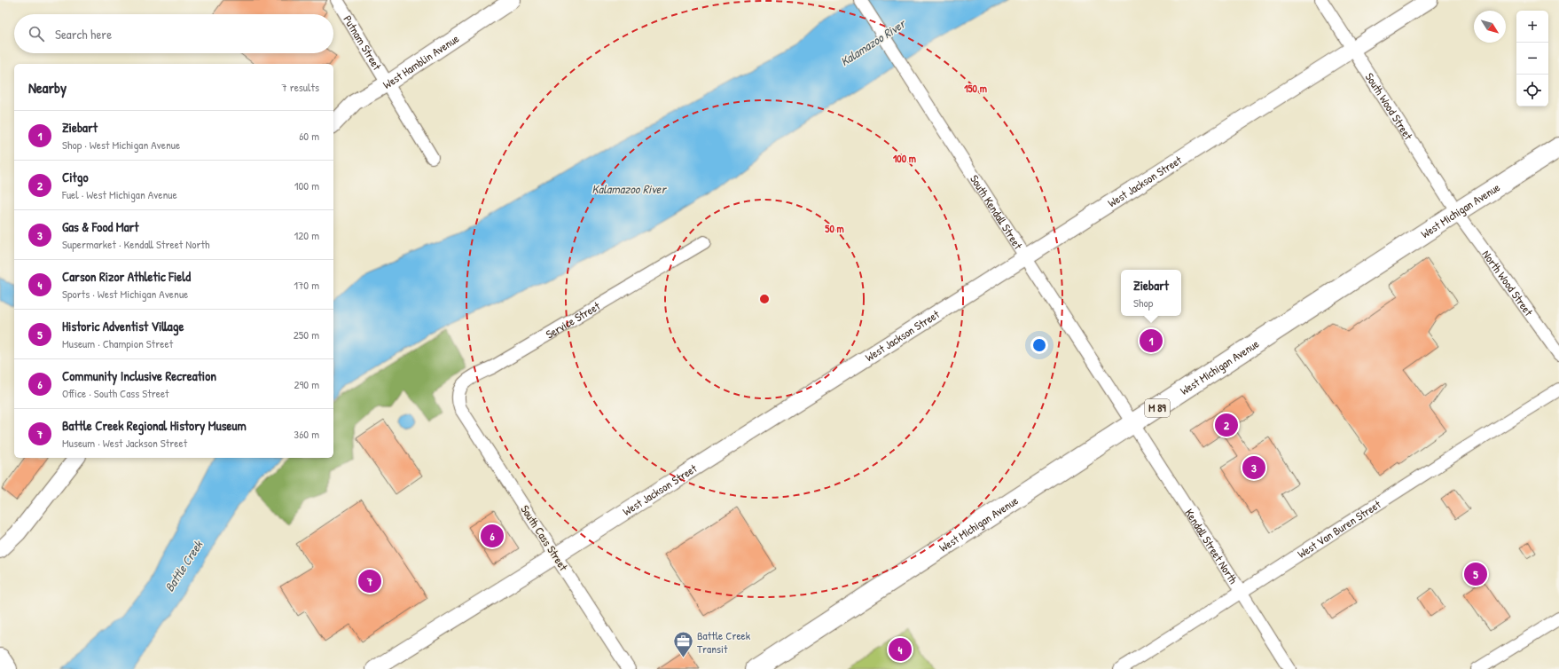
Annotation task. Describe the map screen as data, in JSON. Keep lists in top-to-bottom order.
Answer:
{
  "streets": {
    "highway": ["West Michigan Avenue", "M 89"],
    "street": [
      "Putnam Street",
      "West Hamblin Avenue",
      "South Wood Street",
      "West Jackson Street",
      "South Kendall Street",
      "North Wood Street",
      "Service Street",
      "West Van Buren Street",
      "South Cass Street",
      "Kendall Street North"
    ]
  },
  "crossings": [
    ["Putnam Street", "West Hamblin Avenue"],
    ["South Wood Street", "West Jackson Street"],
    ["South Wood Street", "West Michigan Avenue"],
    ["South Wood Street", "North Wood Street"],
    ["West Jackson Street", "South Kendall Street"],
    ["West Jackson Street", "South Cass Street"],
    ["West Michigan Avenue", "South Kendall Street"],
    ["West Michigan Avenue", "North Wood Street"],
    ["West Michigan Avenue", "Kendall Street North"],
    ["South Kendall Street", "Kendall Street North"],
    ["Service Street", "South Cass Street"],
    ["West Van Buren Street", "Kendall Street North"]
  ],
  "water": ["Kalamazoo River", "Battle Creek"],
  "places": {
    "office": ["Battle Creek Transit"]
  },
  "north": "bottom right",
  "page": {
    "map_buttons": ["+", "−"],
    "search": "Search here",
    "heading": ["Nearby", "7 results"],
    "list": [
      {
        "mark": "1",
        "name": "Ziebart",
        "note": "Shop · West Michigan Avenue",
        "value": "60 m"
      },
      {
        "mark": "2",
        "name": "Citgo",
        "note": "Fuel · West Michigan Avenue",
        "value": "100 m"
      },
      {
        "mark": "3",
        "name": "Gas & Food Mart",
        "note": "Supermarket · Kendall Street North",
        "value": "120 m"
      },
      {
        "mark": "4",
        "name": "Carson Rizor Athletic Field",
        "note": "Sports · West Michigan Avenue",
        "value": "170 m"
      },
      {
        "mark": "5",
        "name": "Historic Adventist Village",
        "note": "Museum · Champion Street",
        "value": "250 m"
      },
      {
        "mark": "6",
        "name": "Community Inclusive Recreation",
        "note": "Office · South Cass Street",
        "value": "290 m"
      },
      {
        "mark": "7",
        "name": "Battle Creek Regional History Museum",
        "note": "Museum · West Jackson Street",
        "value": "360 m"
      }
    ],
    "popup": ["Ziebart", "Shop"],
    "pins": [
      "1",
      "2",
      "3",
      "6",
      "5",
      "7",
      "4"
    ]
  },
  "rings": ["150 m", "100 m", "50 m"]
}
